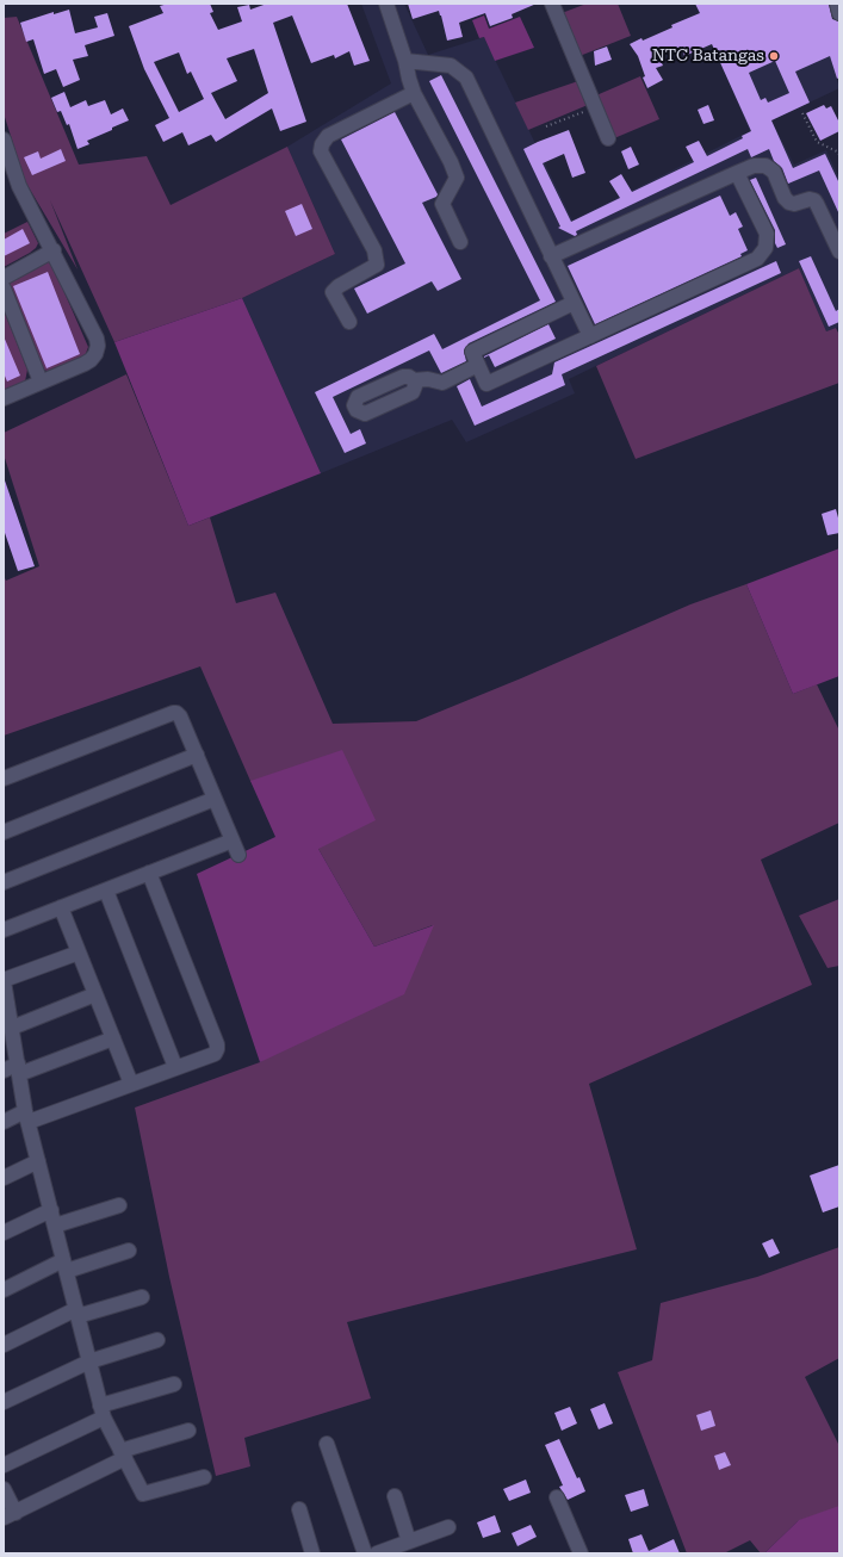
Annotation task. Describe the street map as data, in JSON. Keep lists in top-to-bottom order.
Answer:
{
  "places": ["NTC Batangas"]
}
